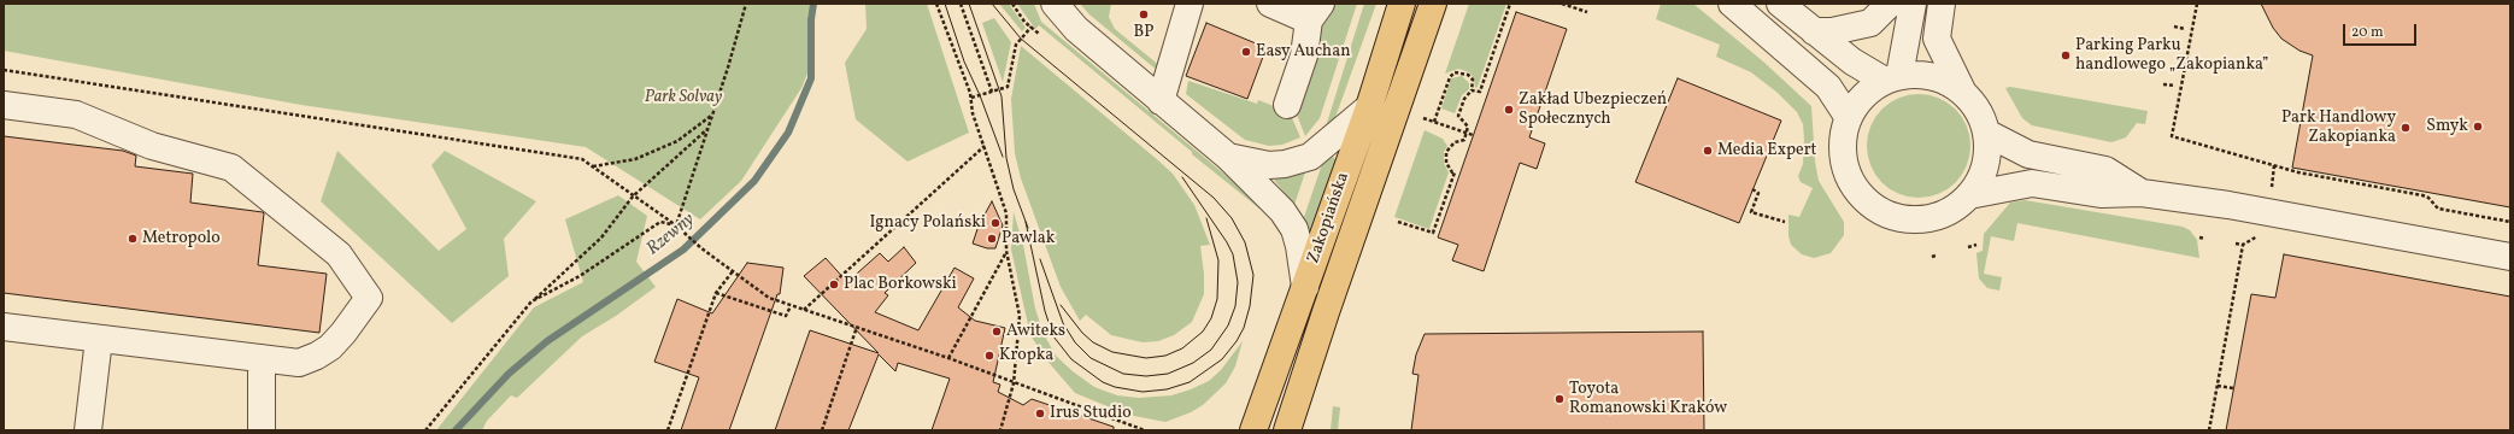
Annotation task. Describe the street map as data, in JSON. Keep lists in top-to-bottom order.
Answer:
{
  "streets": {
    "main road": ["Zakopiańska"]
  },
  "water": ["Rzewny"],
  "parks": ["Park Solvay"],
  "places": [
    "BP",
    "Easy Auchan",
    "Parking Parku handlowego „Zakopianka”",
    "Zakład Ubezpieczeń Społecznych",
    "Smyk",
    "Park Handlowy Zakopianka",
    "Media Expert",
    "Ignacy Polański",
    "Metropolo",
    "Pawlak",
    "Plac Borkowski",
    "Awiteks",
    "Kropka",
    "Toyota Romanowski Kraków",
    "Irus Studio"
  ],
  "scale_bar": "20 m"
}
